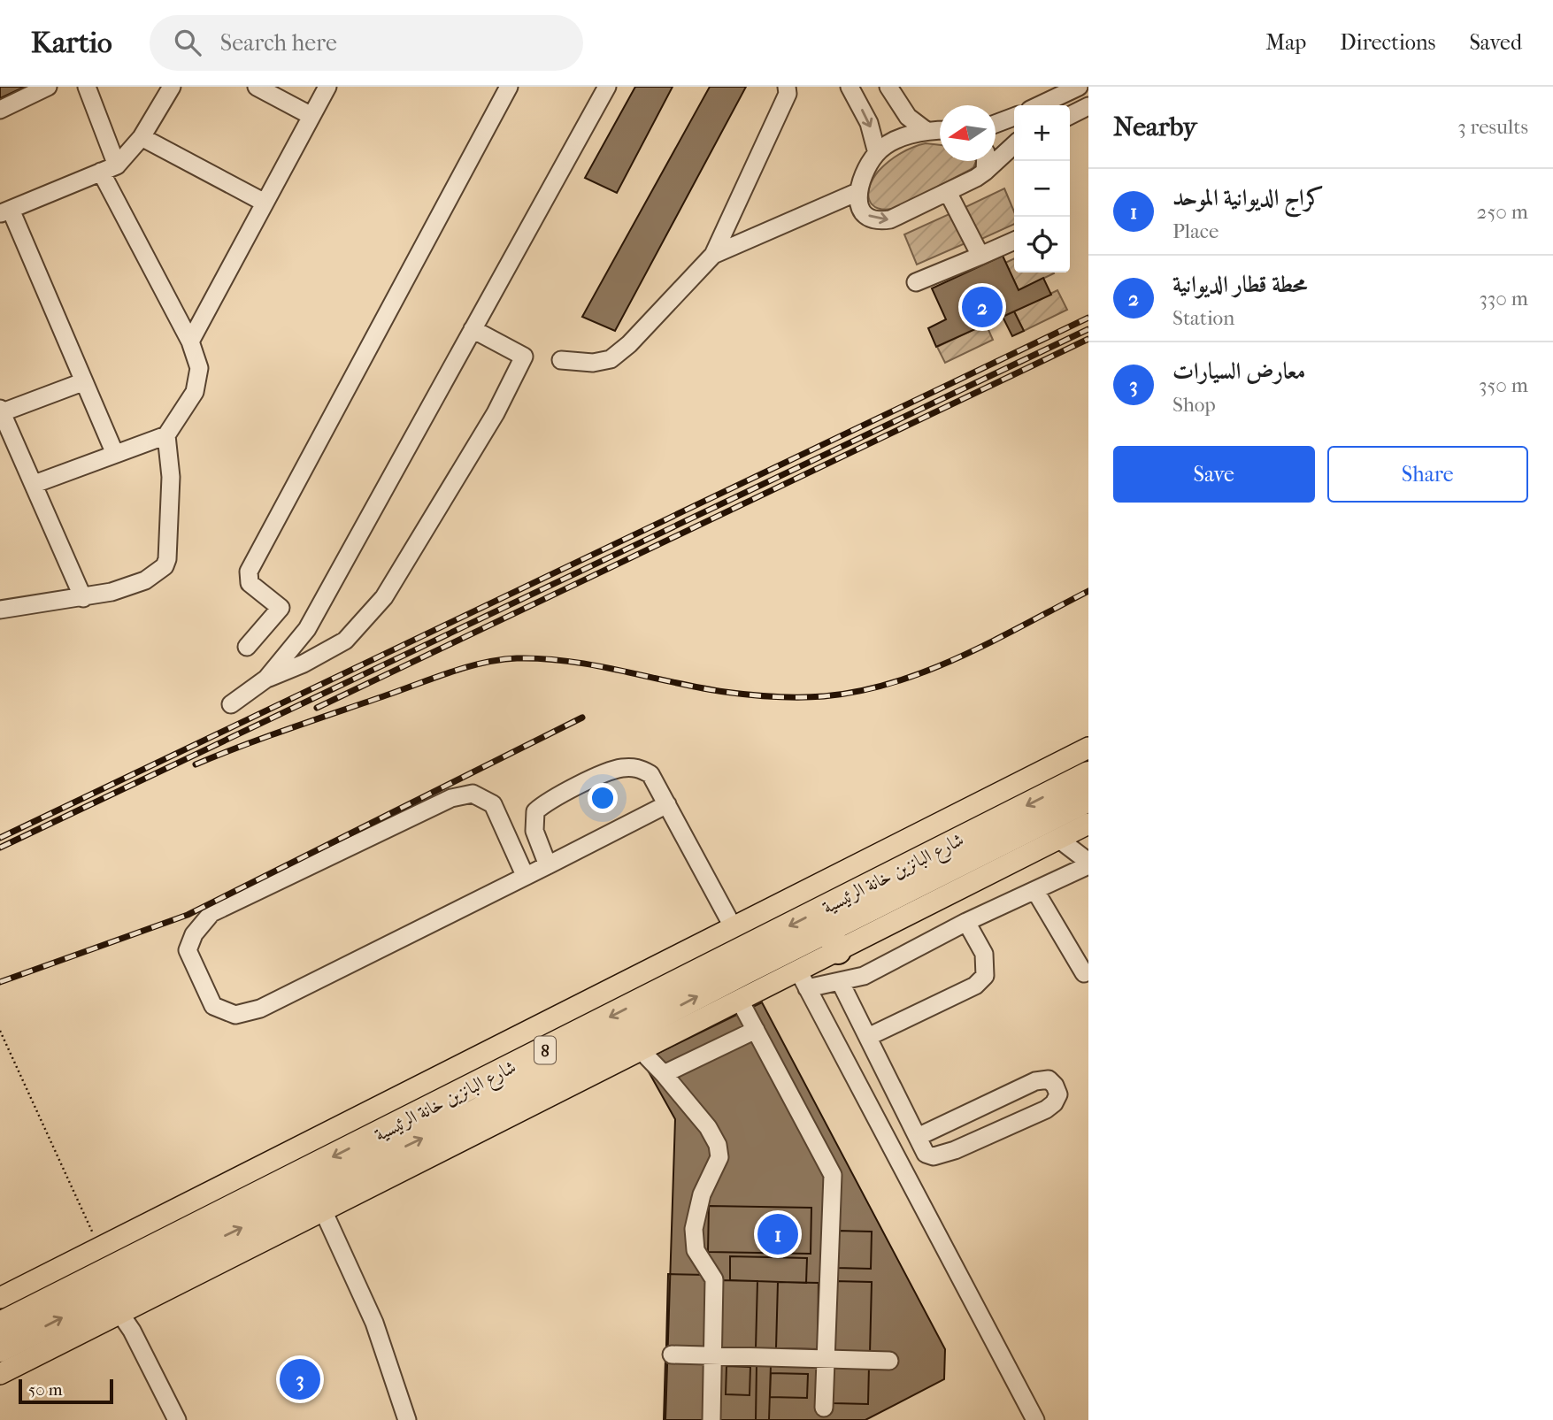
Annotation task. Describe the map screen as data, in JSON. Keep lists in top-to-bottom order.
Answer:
{
  "streets": {
    "highway": ["شارع البانزين خانة الرئيسية", "8"]
  },
  "scale_bar": "50 m",
  "north": "left",
  "page": {
    "header": "Kartio",
    "search": "Search here",
    "nav": ["Map", "Directions", "Saved"],
    "heading": ["Nearby", "3 results"],
    "map_buttons": ["+", "−"],
    "list": [
      {
        "mark": "1",
        "name": "كراج الديوانية الموحد",
        "note": "Place",
        "value": "250 m"
      },
      {
        "mark": "2",
        "name": "محطة قطار الديوانية",
        "note": "Station",
        "value": "330 m"
      },
      {
        "mark": "3",
        "name": "معارض السيارات",
        "note": "Shop",
        "value": "350 m"
      }
    ],
    "pins": ["2", "1", "3"],
    "buttons": ["Save", "Share"],
    "scale": "50 m"
  }
}
